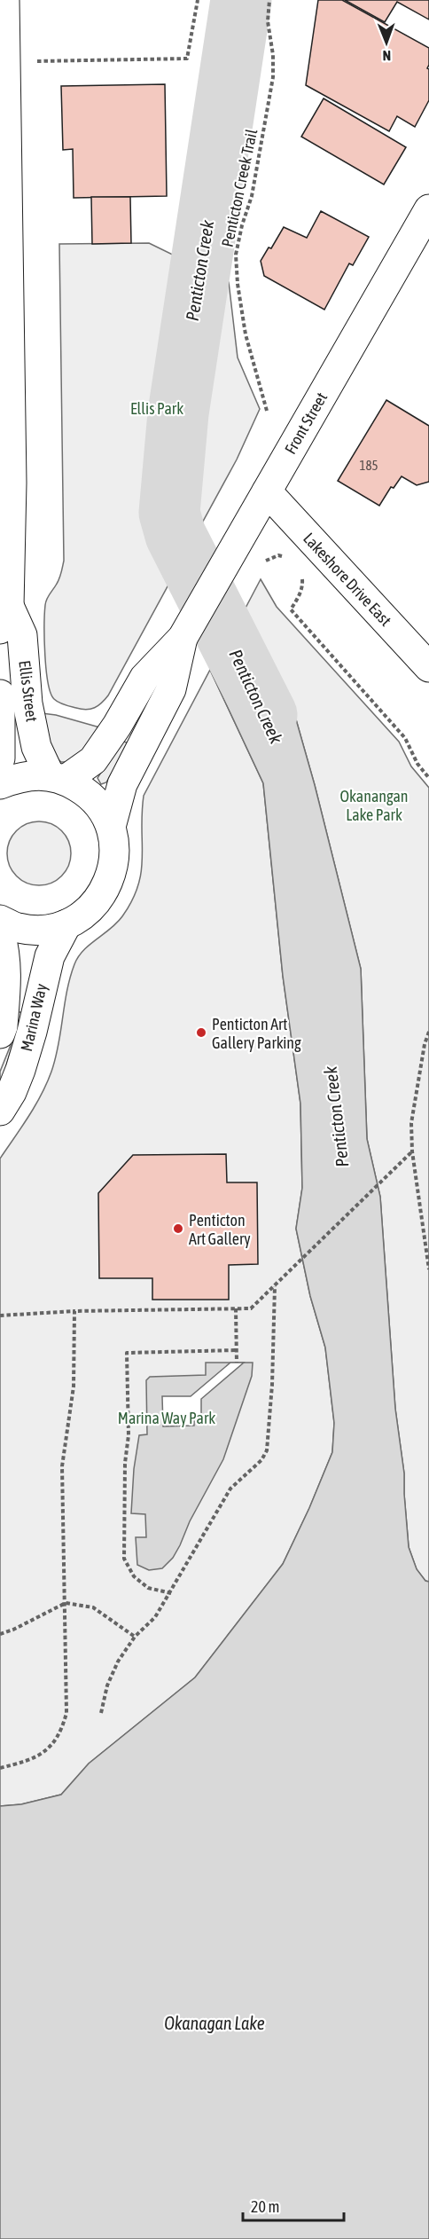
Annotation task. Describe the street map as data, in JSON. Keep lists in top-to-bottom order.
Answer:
{
  "streets": {
    "street": [
      "Front Street",
      "Lakeshore Drive East",
      "Ellis Street",
      "Marina Way"
    ],
    "path": ["Penticton Creek Trail"]
  },
  "crossings": [
    ["Front Street", "Lakeshore Drive East"],
    ["Front Street", "Ellis Street"]
  ],
  "water": ["Penticton Creek", "Okanagan Lake"],
  "parks": ["Ellis Park", "Okanangan Lake Park", "Marina Way Park"],
  "places": ["Penticton Art Gallery Parking", "Penticton Art Gallery"],
  "house_numbers": ["185"],
  "scale_bar": "20 m",
  "north": "bottom"
}
